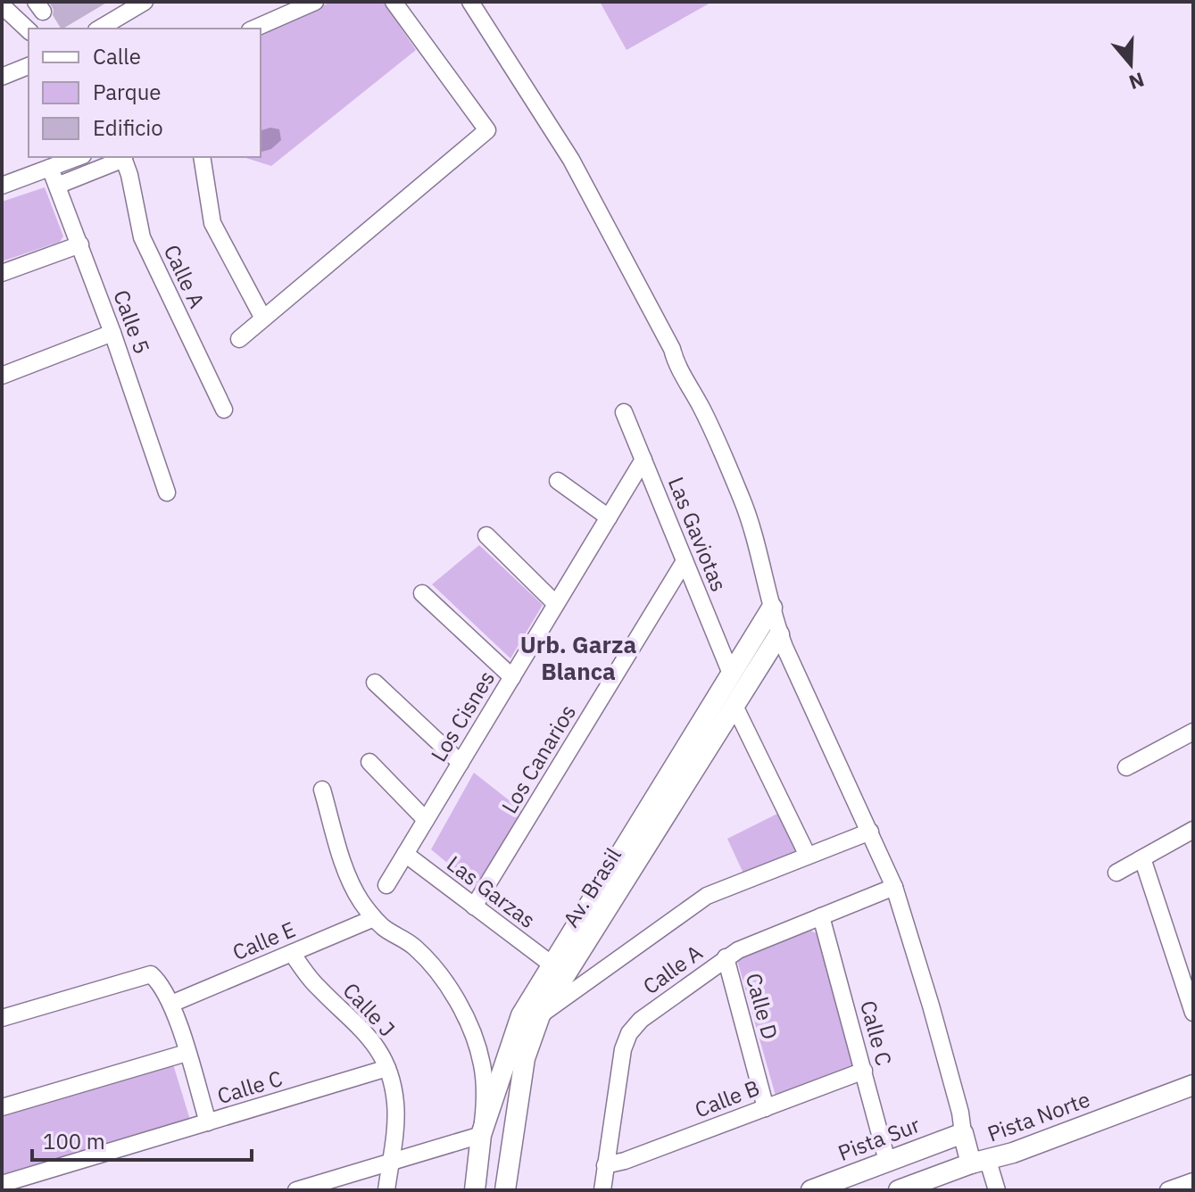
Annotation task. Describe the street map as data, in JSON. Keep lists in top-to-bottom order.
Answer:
{
  "streets": {
    "street": [
      "Calle A",
      "Calle 5",
      "Las Gaviotas",
      "Los Cisnes",
      "Los Canarios",
      "Av. Brasil",
      "Las Garzas",
      "Calle E",
      "Calle D",
      "Calle J",
      "Calle C",
      "Calle B",
      "Pista Norte",
      "Pista Sur"
    ]
  },
  "crossings": [
    ["Calle A", "Calle D"],
    ["Calle A", "Calle C"],
    ["Calle A", "Calle B"],
    ["Las Gaviotas", "Los Cisnes"],
    ["Las Gaviotas", "Los Canarios"],
    ["Las Gaviotas", "Av. Brasil"],
    ["Los Cisnes", "Las Garzas"],
    ["Los Canarios", "Las Garzas"],
    ["Av. Brasil", "Las Garzas"],
    ["Calle E", "Calle J"],
    ["Calle D", "Calle B"],
    ["Calle J", "Calle C"],
    ["Calle C", "Calle B"],
    ["Calle C", "Pista Sur"]
  ],
  "districts": ["Urb. Garza Blanca"],
  "legend": ["Calle", "Parque", "Edificio"],
  "scale_bar": "100 m",
  "north": "bottom"
}
